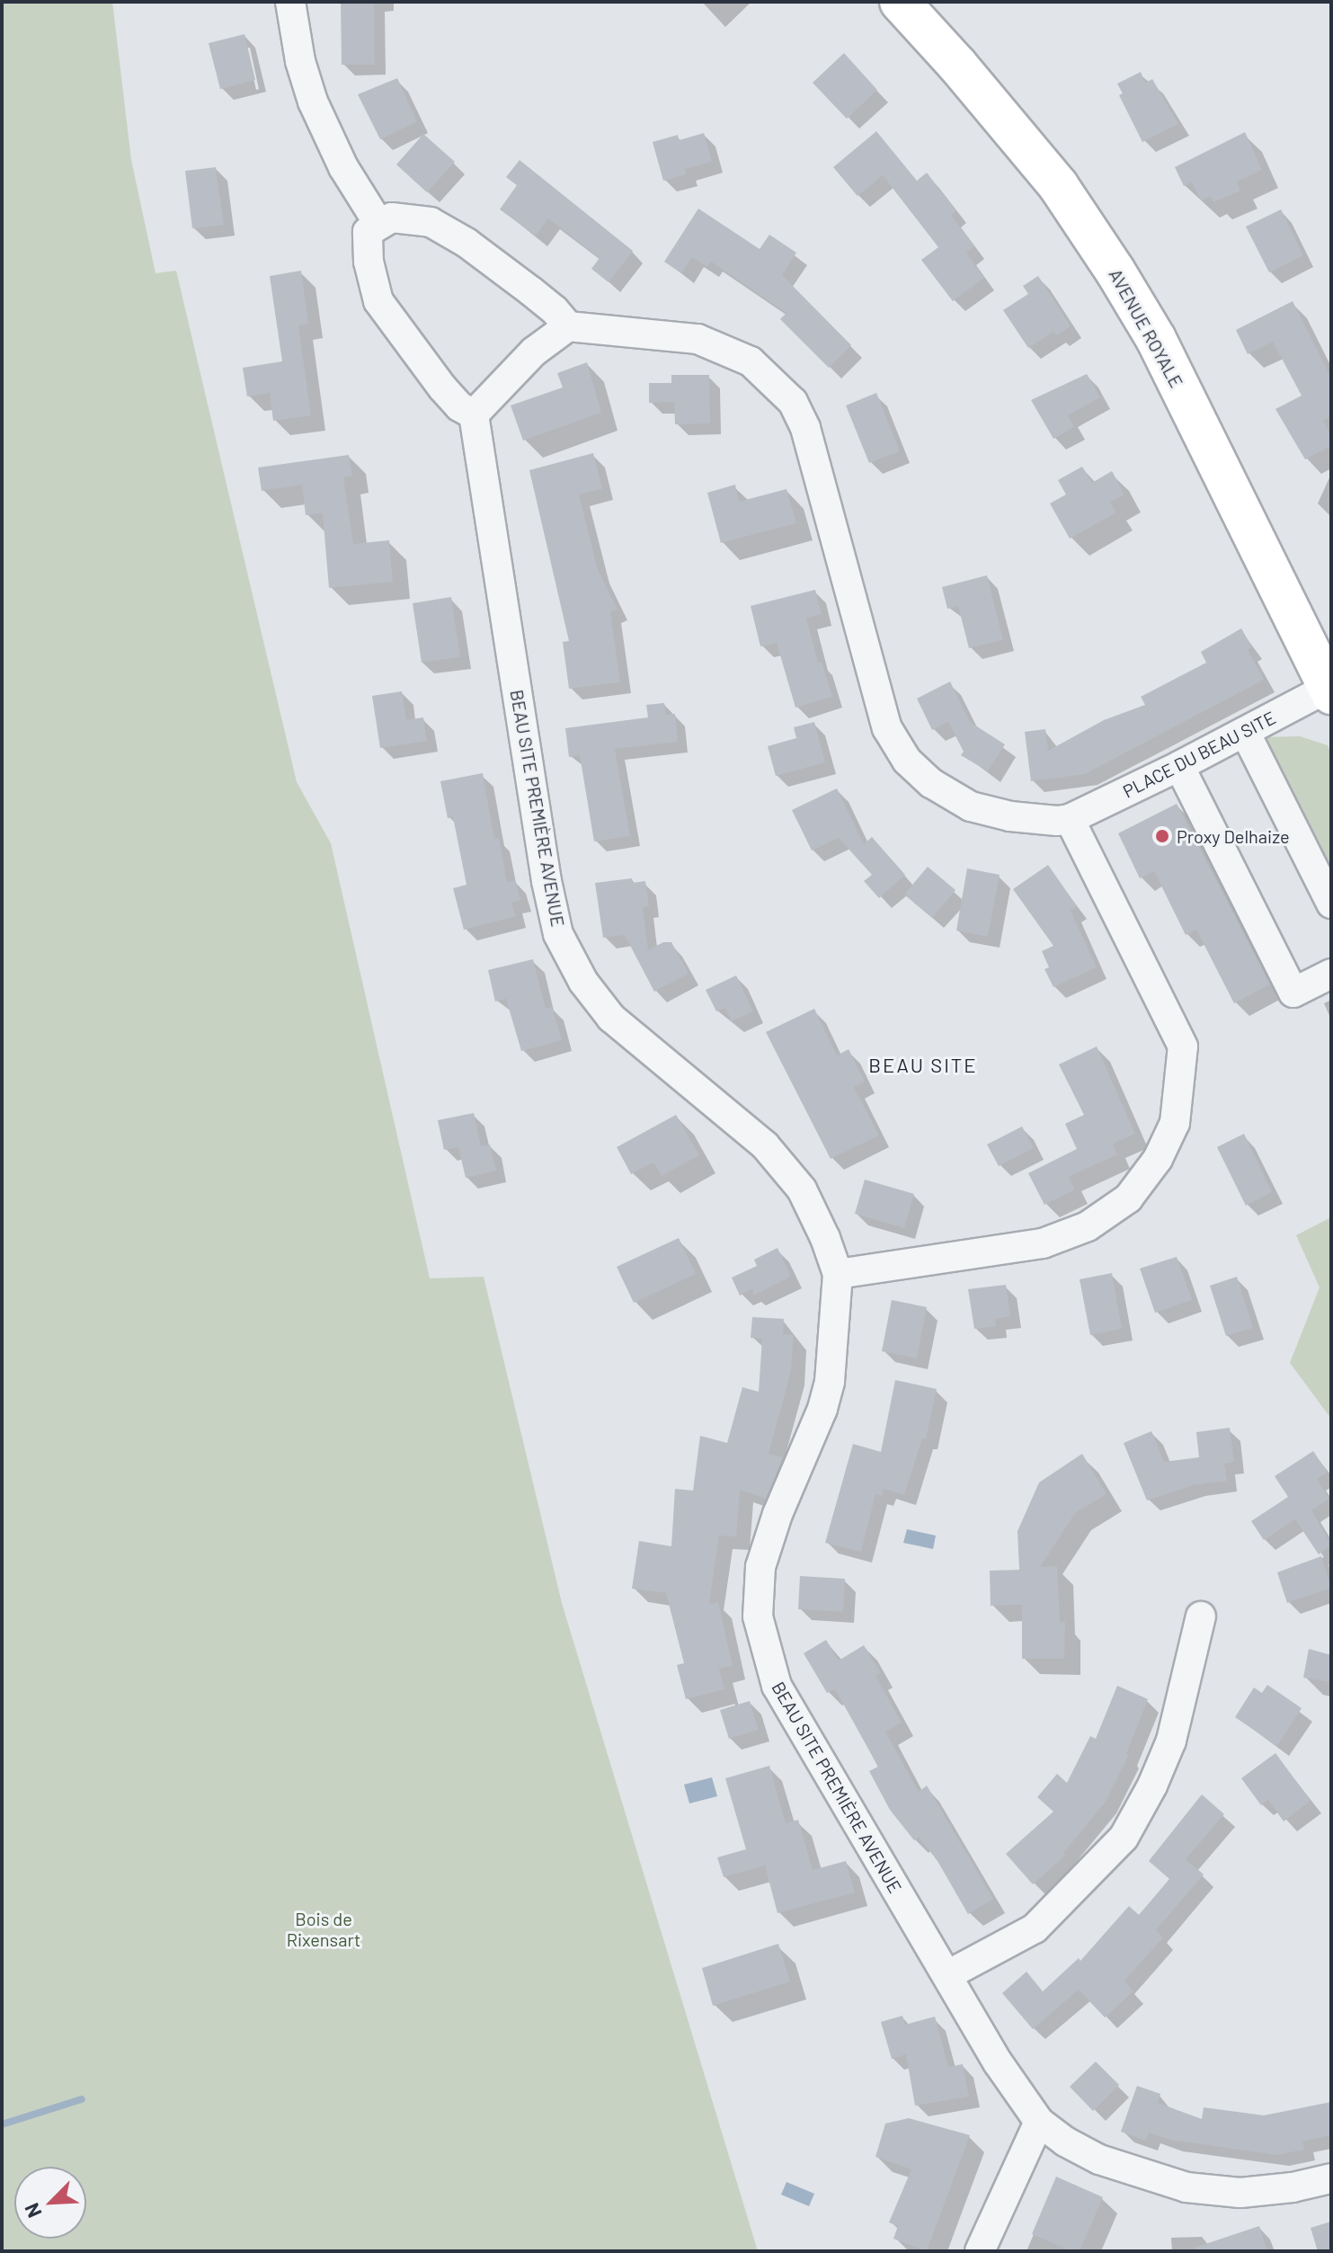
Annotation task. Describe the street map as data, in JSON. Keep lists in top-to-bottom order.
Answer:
{
  "streets": {
    "street": ["AVENUE ROYALE", "PLACE DU BEAU SITE", "BEAU SITE PREMIÈRE AVENUE"]
  },
  "crossings": [
    ["AVENUE ROYALE", "PLACE DU BEAU SITE"]
  ],
  "districts": ["BEAU SITE"],
  "parks": ["Bois de Rixensart"],
  "places": ["Proxy Delhaize"],
  "north": "bottom left"
}
